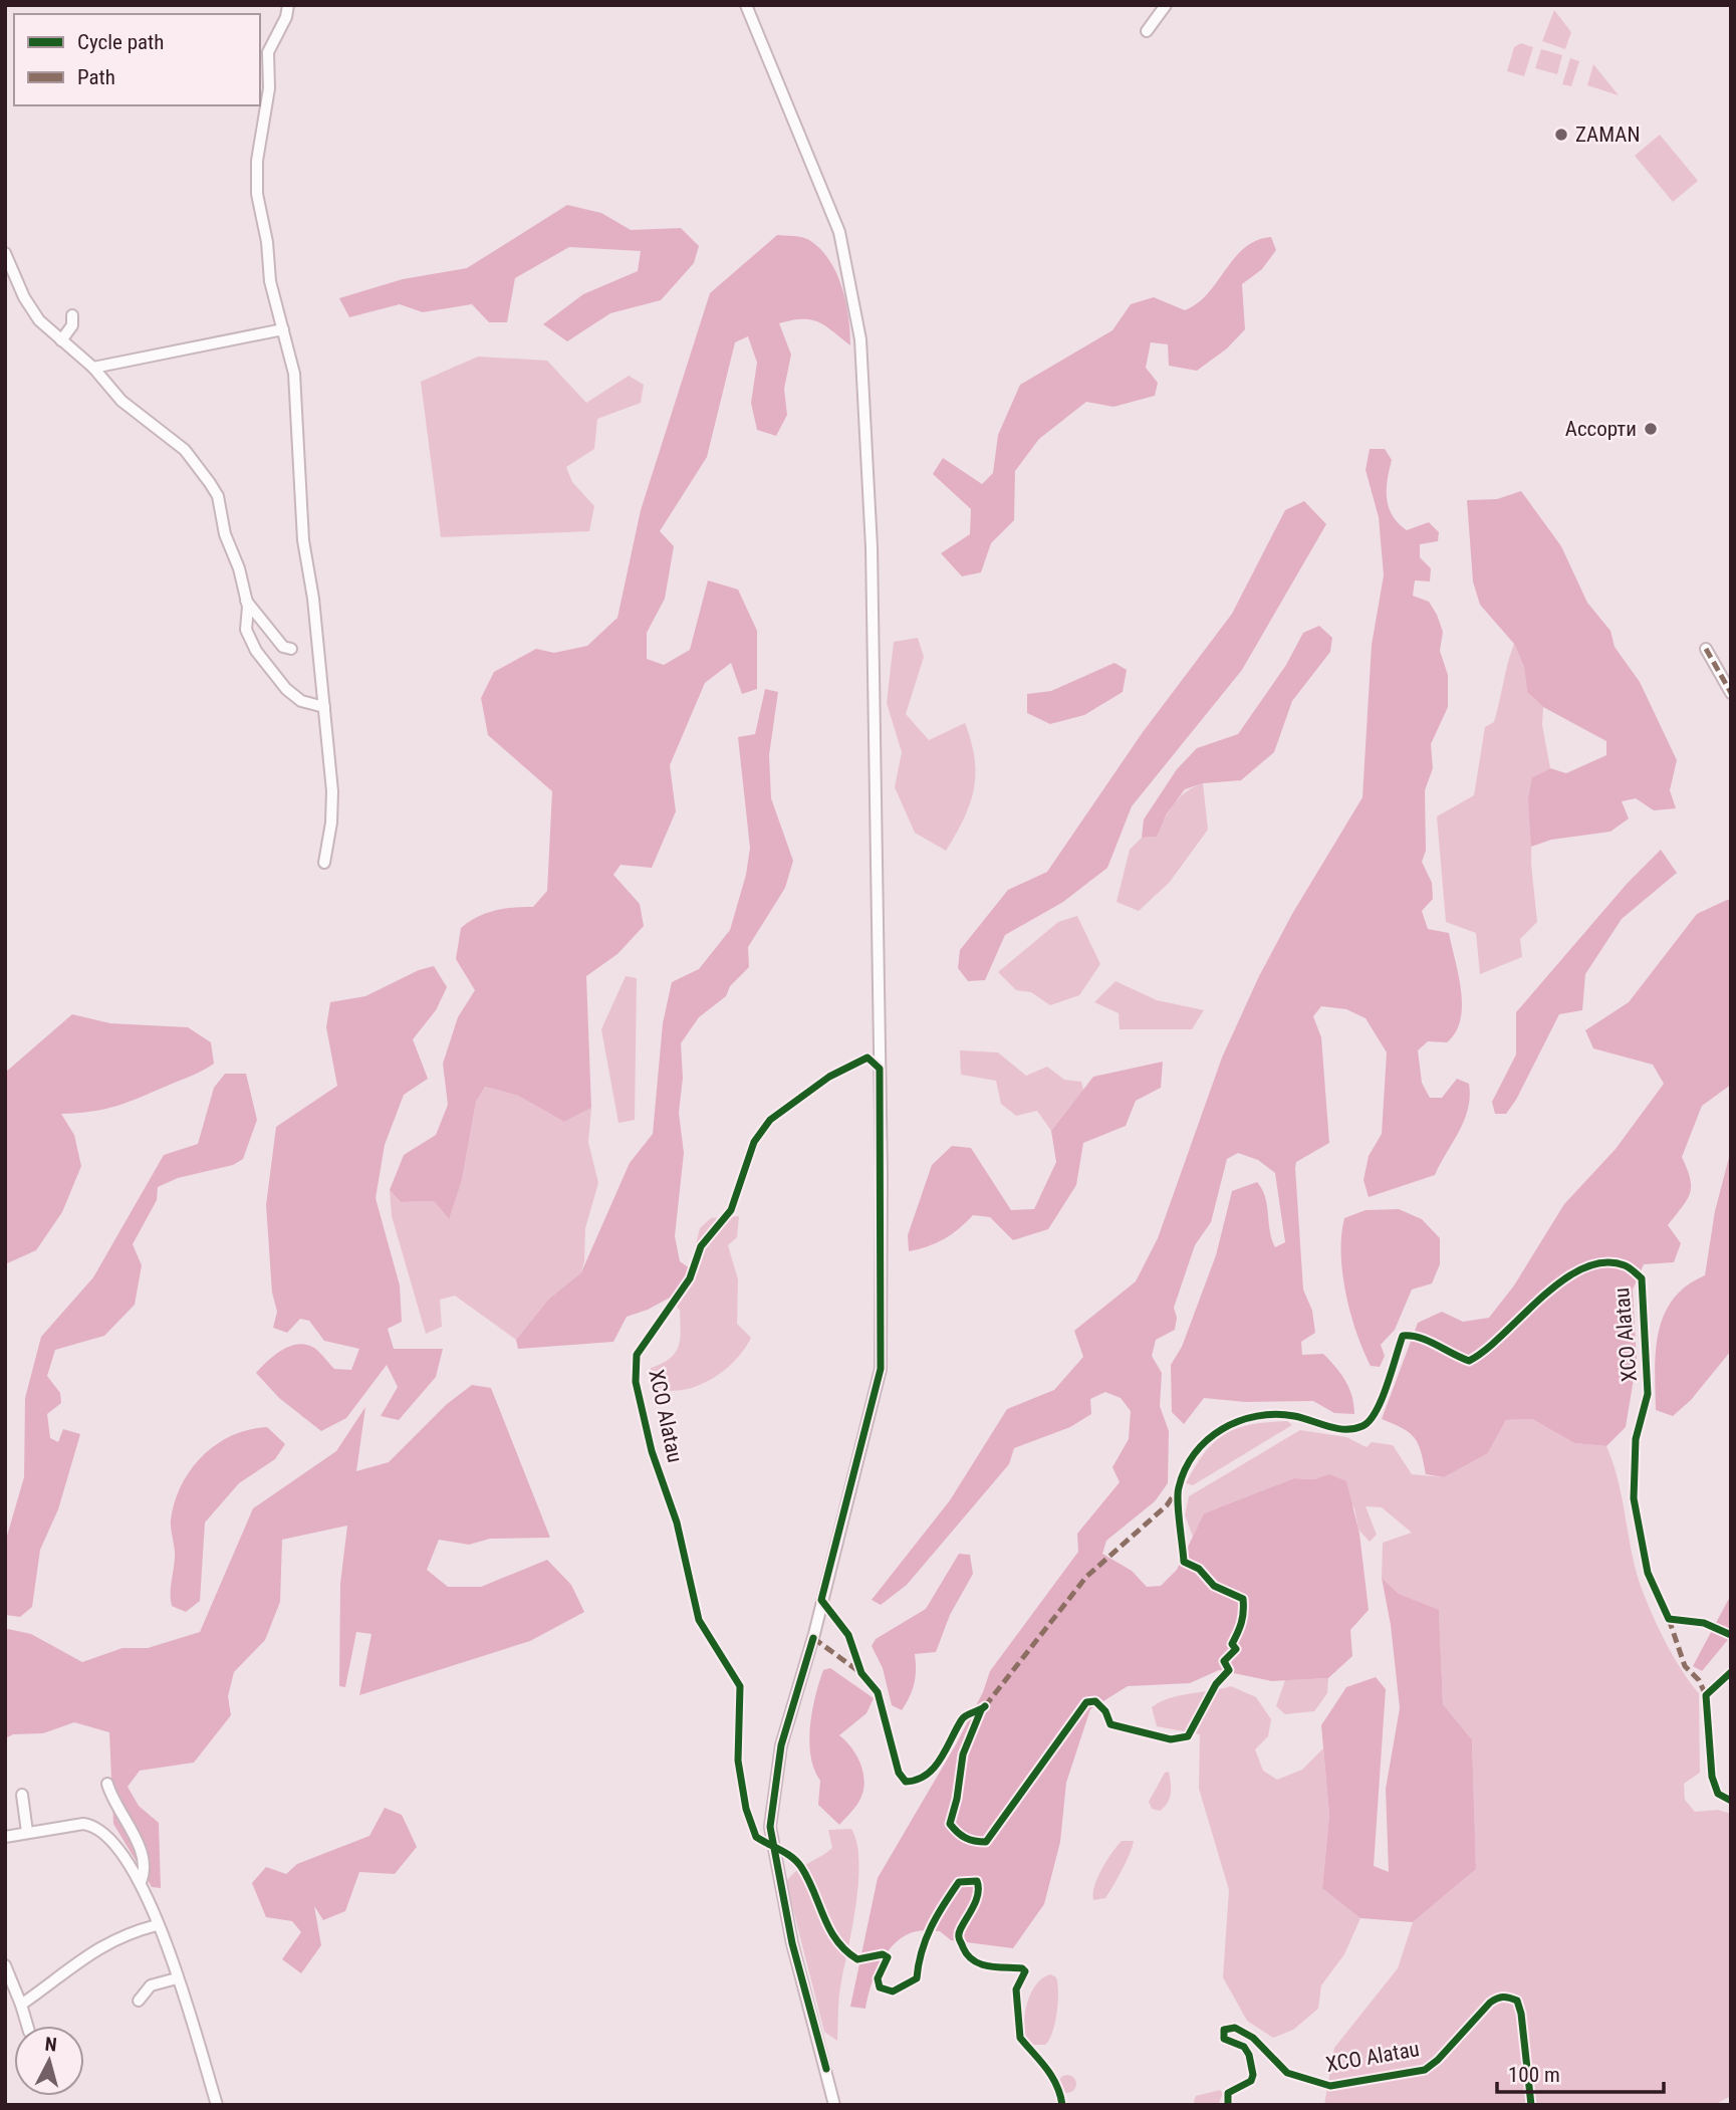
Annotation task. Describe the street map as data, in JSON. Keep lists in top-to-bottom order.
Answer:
{
  "streets": {
    "cycle path": ["XCO Alatau"]
  },
  "places": ["ZAMAN", "Ассорти"],
  "legend": ["Cycle path", "Path"],
  "scale_bar": "100 m",
  "north": "top"
}
